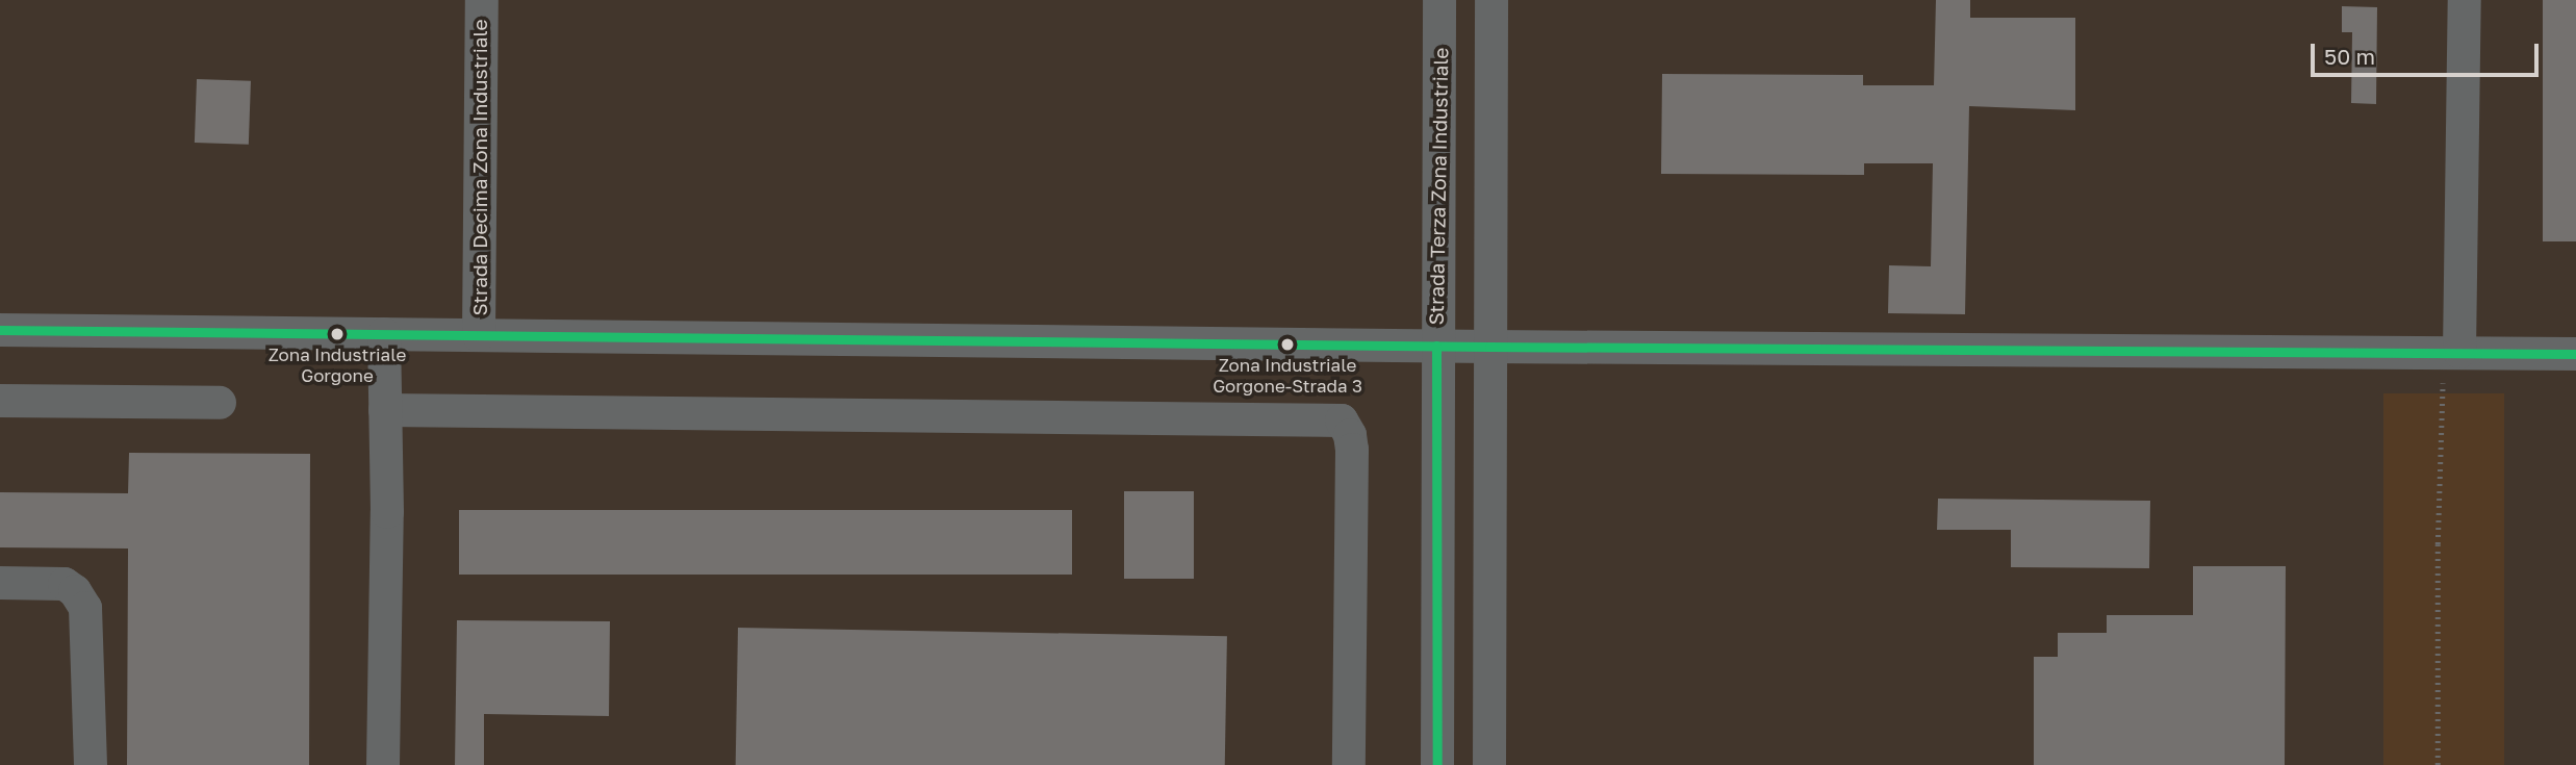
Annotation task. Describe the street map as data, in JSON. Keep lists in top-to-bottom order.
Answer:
{
  "streets": {
    "street": ["Strada Decima Zona Industriale", "Strada Terza Zona Industriale"]
  },
  "places": ["Zona Industriale Gorgone", "Zona Industriale Gorgone-Strada 3"],
  "scale_bar": "50 m"
}
